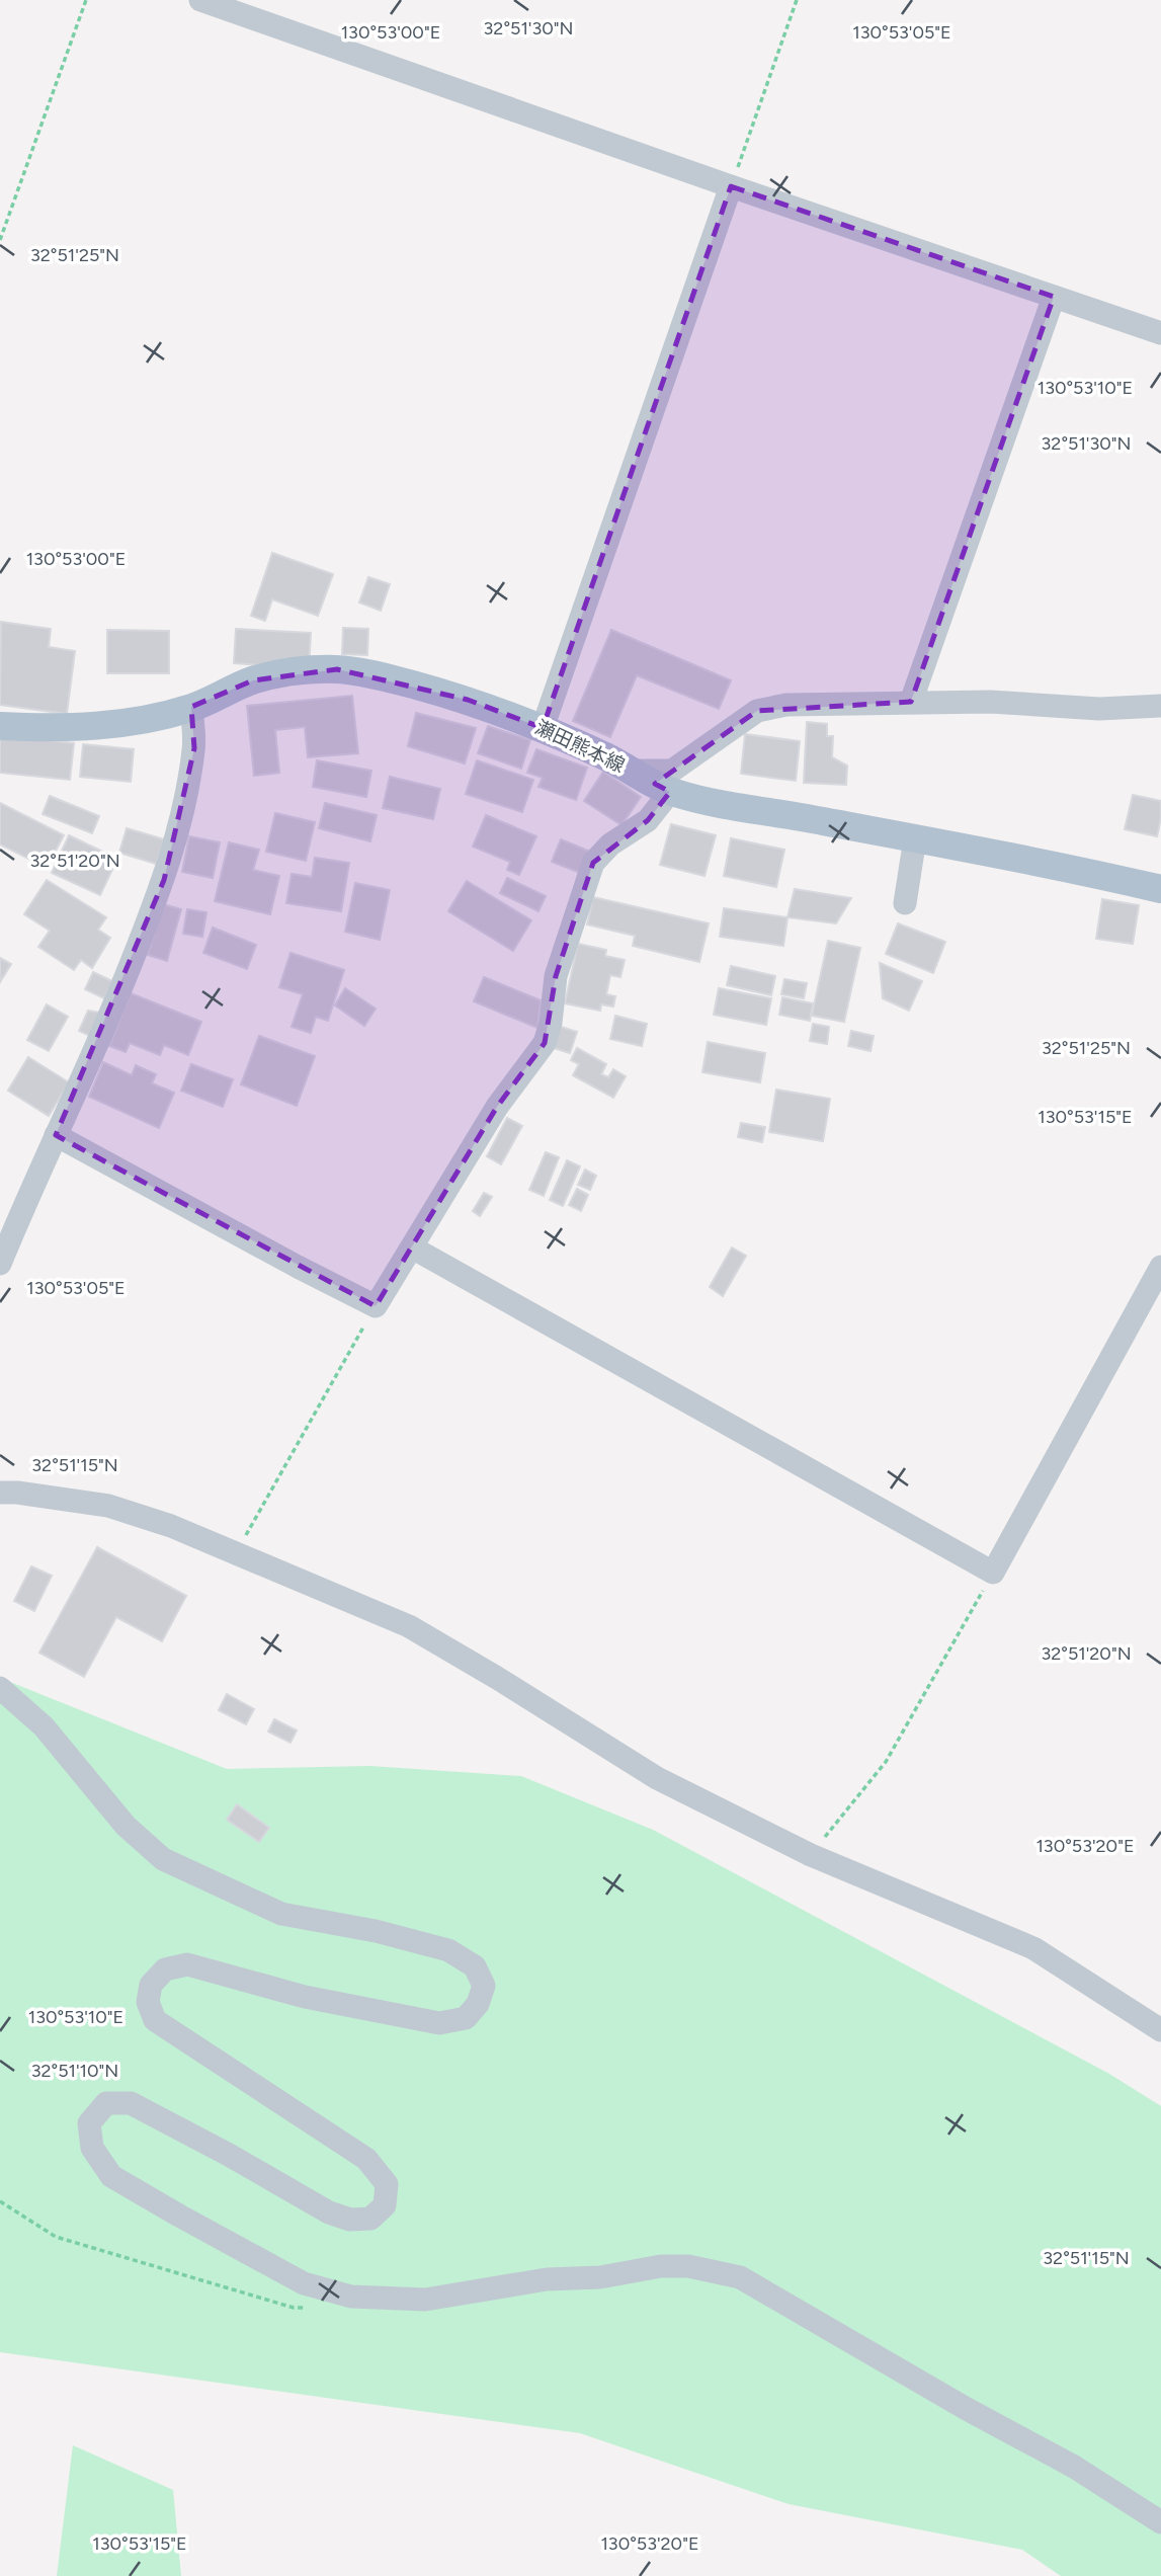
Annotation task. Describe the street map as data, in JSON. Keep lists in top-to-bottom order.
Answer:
{
  "streets": {
    "main road": ["瀬田熊本線"]
  },
  "coordinates": [
    "32°51'30\"N",
    "130°53'00\"E",
    "130°53'05\"E",
    "32°51'25\"N",
    "130°53'10\"E",
    "32°51'20\"N",
    "130°53'15\"E",
    "32°51'15\"N",
    "130°53'20\"E",
    "32°51'10\"N"
  ]
}
